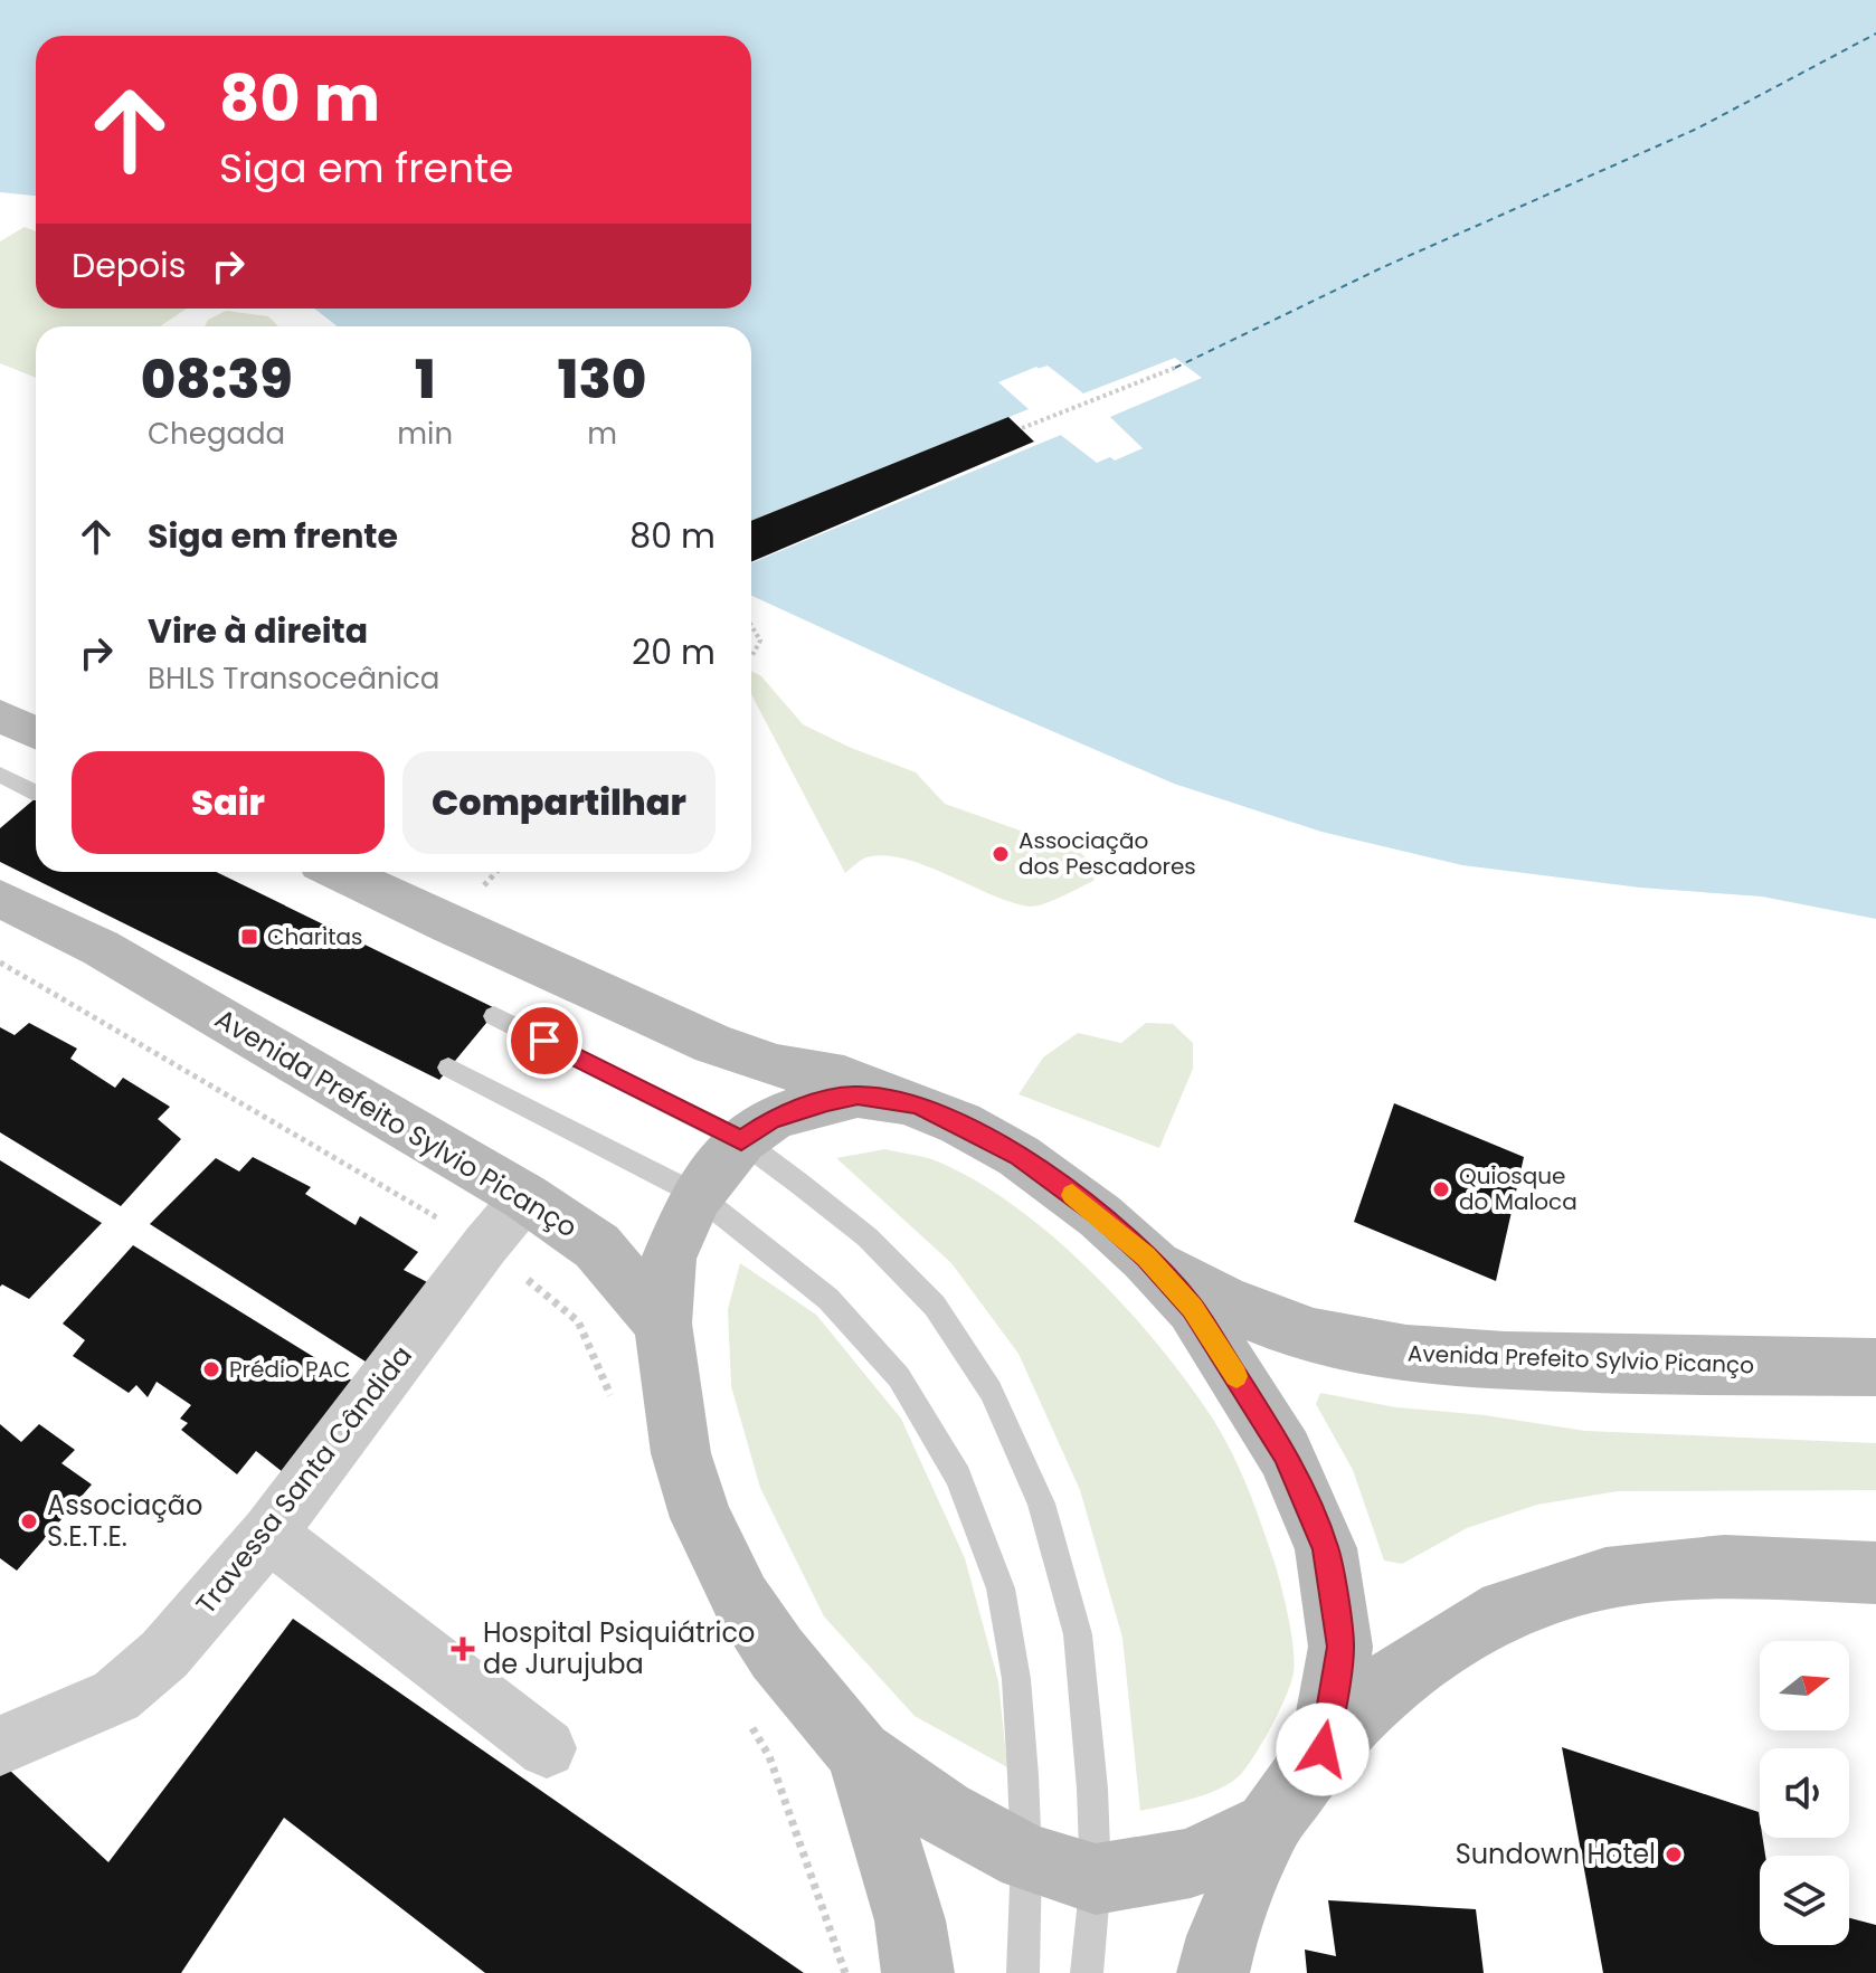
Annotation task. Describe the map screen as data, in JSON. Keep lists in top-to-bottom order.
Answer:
{
  "streets": {
    "main road": ["Avenida Prefeito Sylvio Picanço"],
    "street": ["Travessa Santa Cândida"]
  },
  "crossings": [
    ["Avenida Prefeito Sylvio Picanço", "Travessa Santa Cândida"]
  ],
  "places": {
    "other": [
      "Associação dos Pescadores",
      "Quiosque do Maloca",
      "Prédio PAC",
      "Associação S.E.T.E.",
      "Sundown Hotel"
    ],
    "transit": ["Charitas"],
    "health": ["Hospital Psiquiátrico de Jurujuba"]
  },
  "north": "right",
  "page": {
    "turn": ["80 m", "Siga em frente"],
    "then": "Depois",
    "eta": [
      "08:39",
      "Chegada",
      "1",
      "min",
      "130",
      "m"
    ],
    "list": [
      {
        "name": "Siga em frente",
        "value": "80 m"
      },
      {
        "name": "Vire à direita",
        "note": "BHLS Transoceânica",
        "value": "20 m"
      }
    ],
    "buttons": ["Sair", "Compartilhar"]
  }
}
